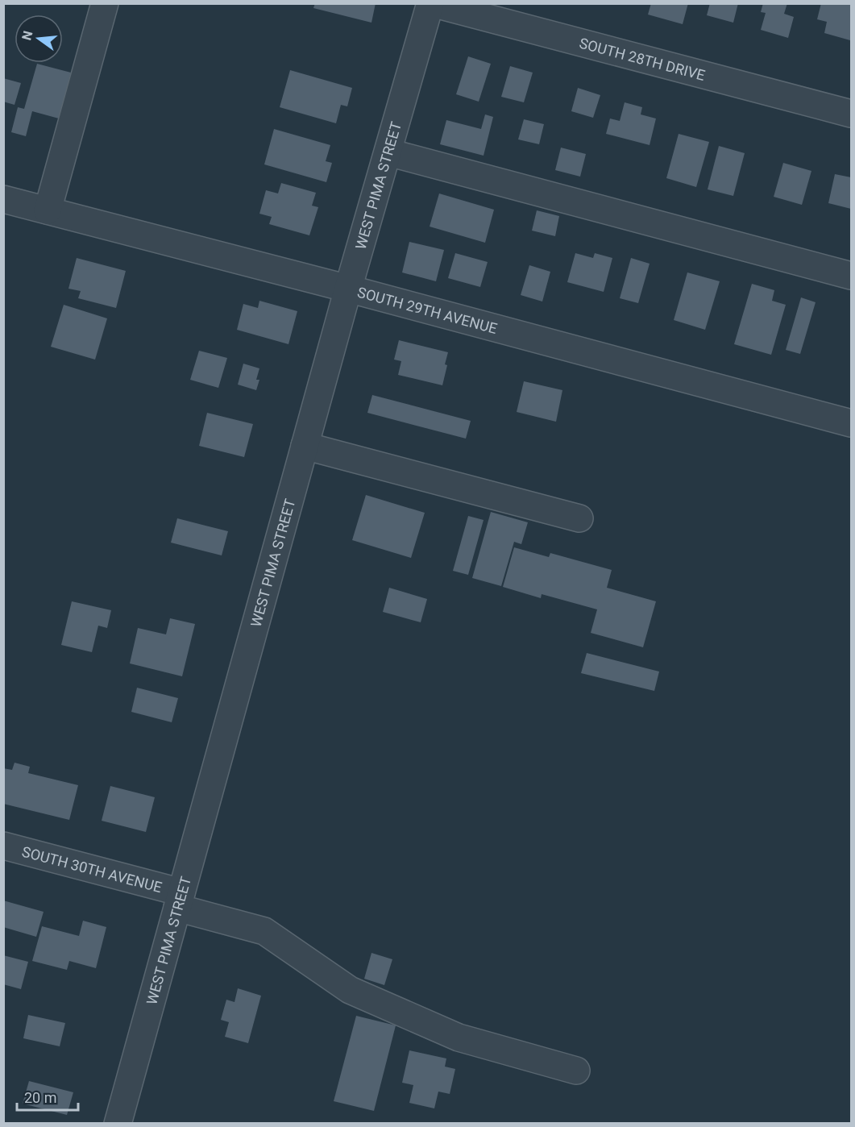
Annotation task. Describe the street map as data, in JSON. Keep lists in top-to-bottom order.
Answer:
{
  "streets": {
    "street": [
      "SOUTH 28TH DRIVE",
      "WEST PIMA STREET",
      "SOUTH 29TH AVENUE",
      "SOUTH 30TH AVENUE"
    ]
  },
  "crossings": [
    ["SOUTH 28TH DRIVE", "WEST PIMA STREET"],
    ["WEST PIMA STREET", "SOUTH 29TH AVENUE"],
    ["WEST PIMA STREET", "SOUTH 30TH AVENUE"]
  ],
  "scale_bar": "20 m",
  "north": "left"
}
